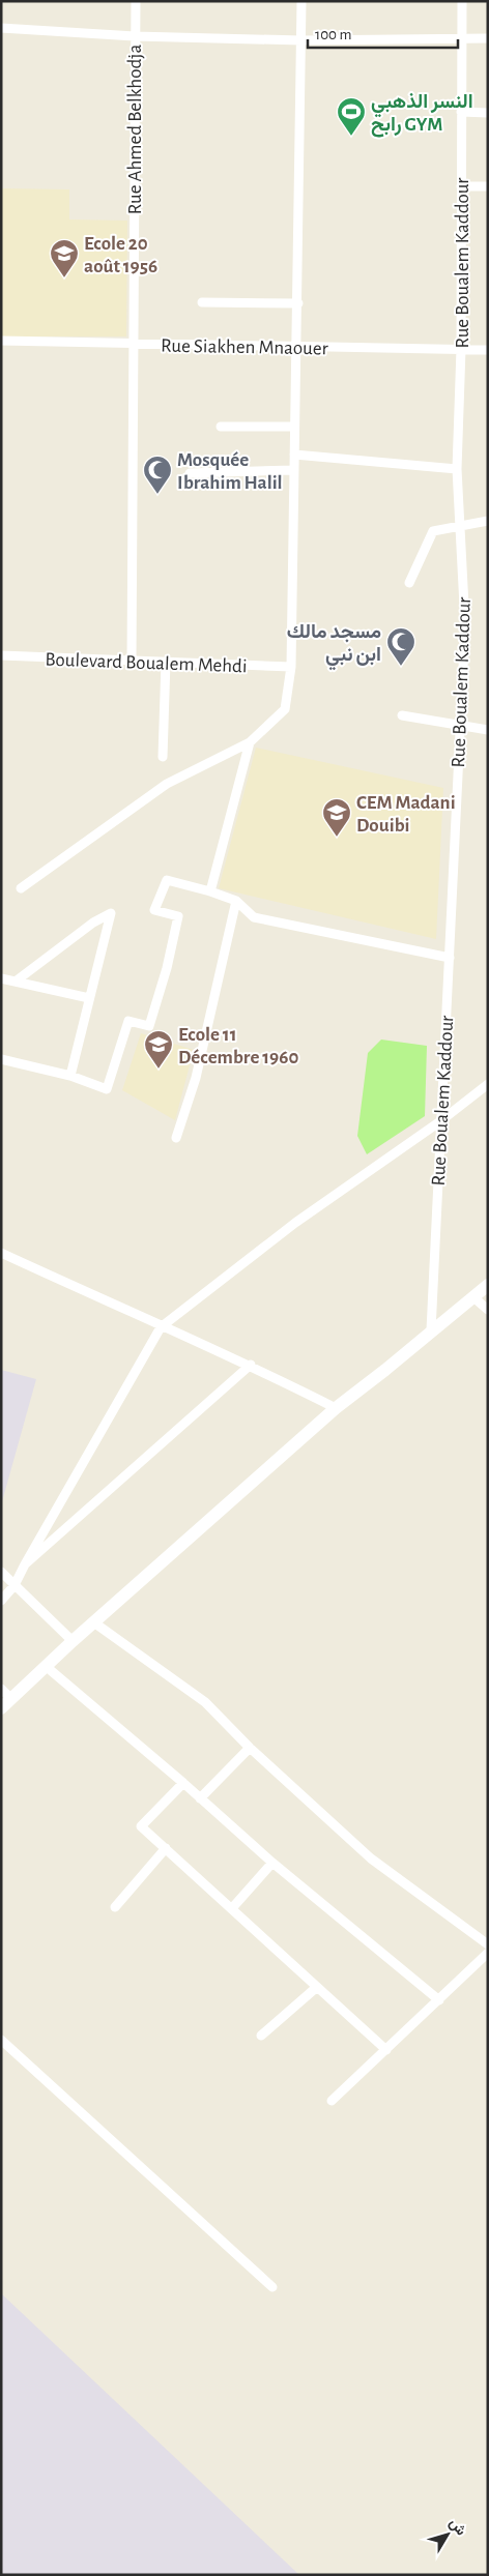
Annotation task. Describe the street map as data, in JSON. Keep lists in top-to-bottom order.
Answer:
{
  "streets": {
    "street": [
      "Rue Ahmed Belkhodja",
      "Rue Boualem Kaddour",
      "Rue Siakhen Mnaouer",
      "Boulevard Boualem Mehdi"
    ]
  },
  "crossings": [
    ["Rue Ahmed Belkhodja", "Rue Siakhen Mnaouer"],
    ["Rue Ahmed Belkhodja", "Boulevard Boualem Mehdi"],
    ["Rue Boualem Kaddour", "Rue Siakhen Mnaouer"]
  ],
  "places": {
    "sports": ["النسر الذهبي رابح GYM"],
    "school or university": ["Ecole 20 août 1956", "CEM Madani Douibi", "Ecole 11 Décembre 1960"],
    "mosque": ["Mosquée Ibrahim Halil", "مسجد مالك ابن نبي"]
  },
  "scale_bar": "100 m",
  "north": "top right"
}
